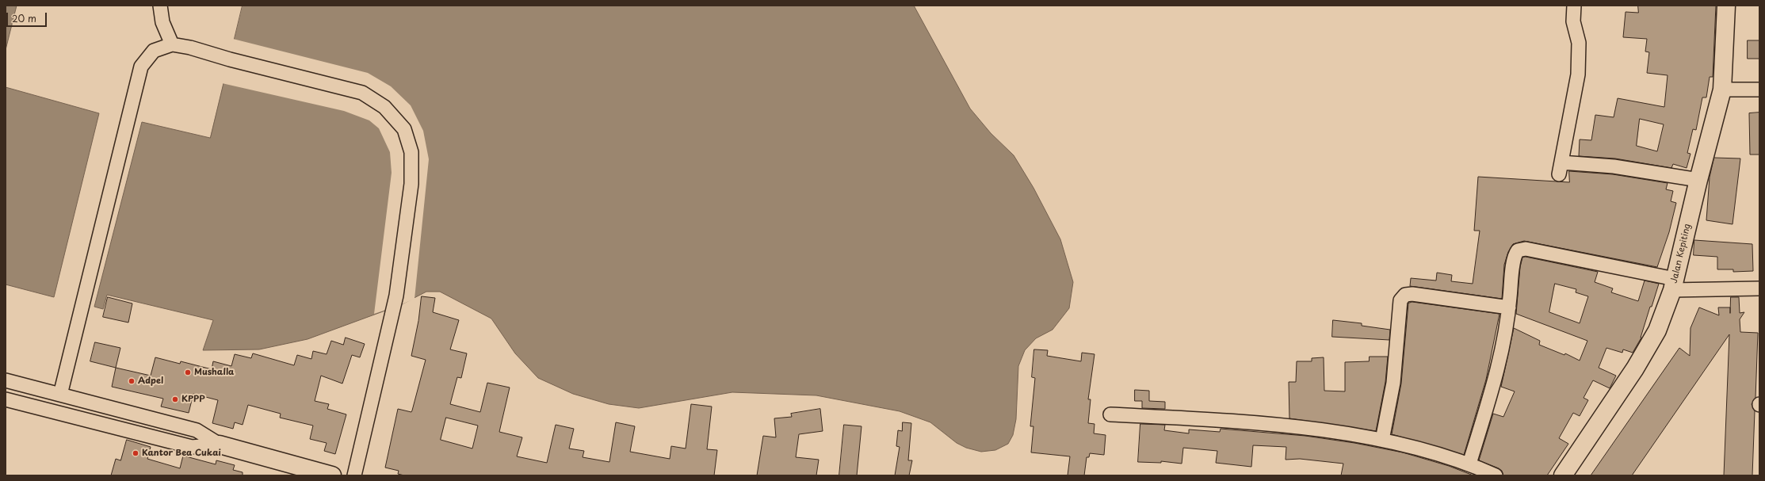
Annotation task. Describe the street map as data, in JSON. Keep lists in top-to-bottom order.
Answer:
{
  "streets": {
    "main road": ["Jalan Kepiting"]
  },
  "places": [
    "Mushalla",
    "Adpel",
    "KPPP",
    "Kantor Bea Cukai"
  ],
  "scale_bar": "20 m"
}
